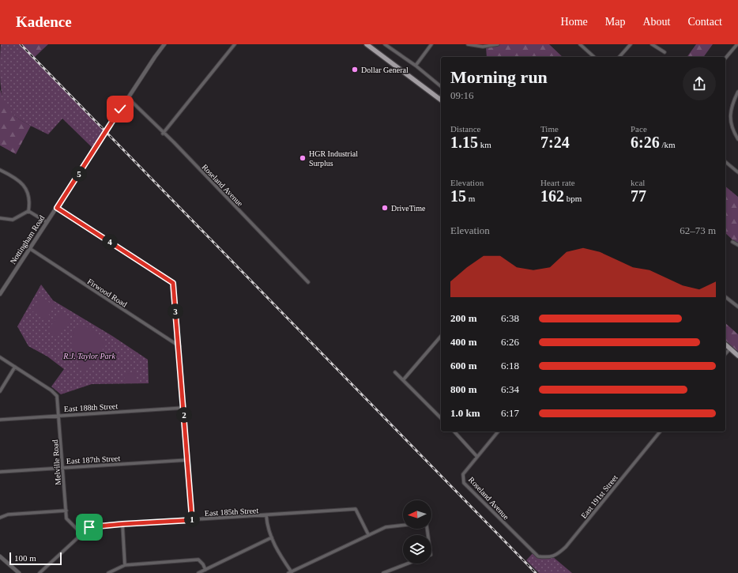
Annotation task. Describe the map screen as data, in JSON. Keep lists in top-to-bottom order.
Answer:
{
  "streets": {
    "street": [
      "Roseland Avenue",
      "Nottingham Road",
      "Firwood Road",
      "East 188th Street",
      "East 187th Street",
      "Melville Road",
      "East 191st Street",
      "East 185th Street"
    ]
  },
  "crossings": [
    ["Roseland Avenue", "Nottingham Road"],
    ["Roseland Avenue", "East 191st Street"],
    ["Nottingham Road", "Firwood Road"],
    ["East 188th Street", "Melville Road"],
    ["East 187th Street", "Melville Road"],
    ["Melville Road", "East 185th Street"]
  ],
  "parks": ["R.J. Taylor Park"],
  "places": ["Dollar General", "HGR Industrial Surplus", "DriveTime"],
  "scale_bar": "100 m",
  "north": "left",
  "page": {
    "header": "Kadence",
    "nav": [
      "Home",
      "Map",
      "About",
      "Contact"
    ],
    "heading": ["Morning run", "09:16"],
    "stats": [
      ["Distance", "1.15 km"],
      ["Time", "7:24"],
      ["Pace", "6:26 /km"],
      ["Elevation", "15 m"],
      ["Heart rate", "162 bpm"],
      ["kcal", "77"]
    ],
    "pins": [
      "5",
      "4",
      "3",
      "2",
      "1"
    ],
    "chart": ["Elevation", "62–73 m"],
    "list": [
      {
        "name": "200 m",
        "note": "6:38"
      },
      {
        "name": "400 m",
        "note": "6:26"
      },
      {
        "name": "600 m",
        "note": "6:18"
      },
      {
        "name": "800 m",
        "note": "6:34"
      },
      {
        "name": "1.0 km",
        "note": "6:17"
      }
    ],
    "scale": "100 m"
  }
}
